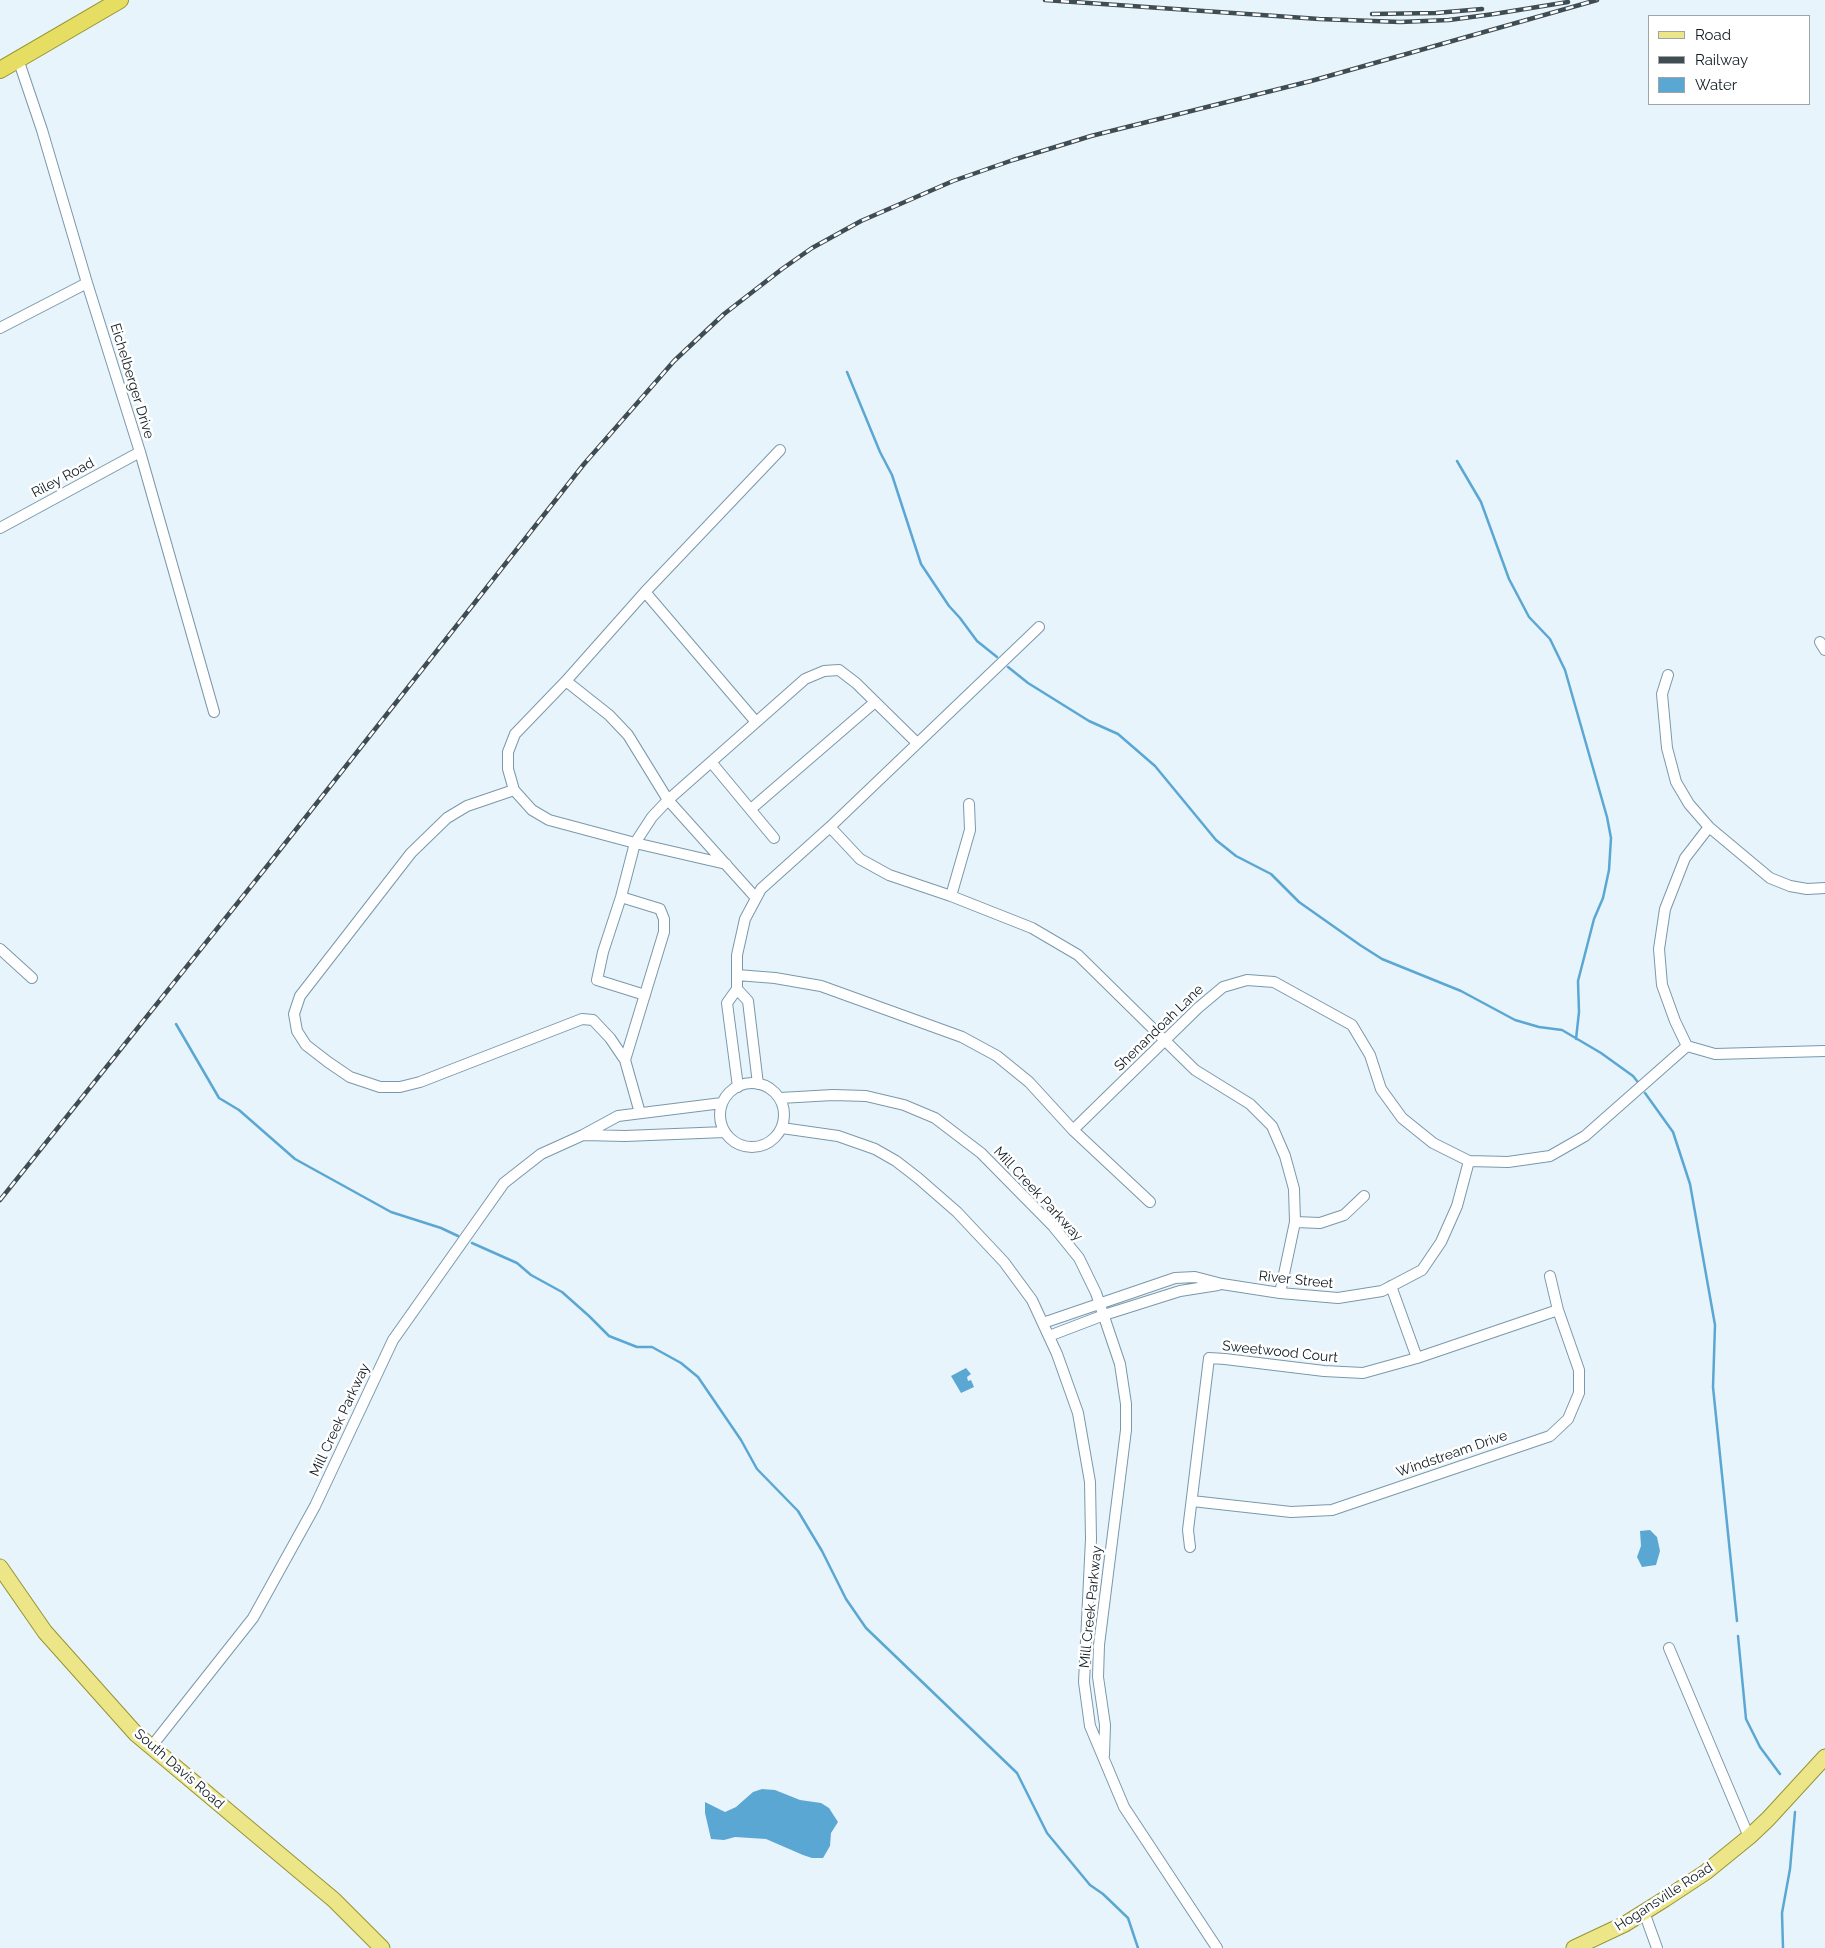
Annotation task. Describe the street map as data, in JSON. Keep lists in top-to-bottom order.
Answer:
{
  "streets": {
    "main road": ["South Davis Road", "Hogansville Road"],
    "street": [
      "Eichelberger Drive",
      "Riley Road",
      "Shenandoah Lane",
      "Mill Creek Parkway",
      "River Street",
      "Sweetwood Court",
      "Windstream Drive"
    ]
  },
  "crossings": [
    ["Eichelberger Drive", "Riley Road"],
    ["Shenandoah Lane", "River Street"],
    ["Mill Creek Parkway", "River Street"],
    ["Mill Creek Parkway", "South Davis Road"],
    ["Sweetwood Court", "Windstream Drive"]
  ],
  "legend": ["Road", "Railway", "Water"]
}
